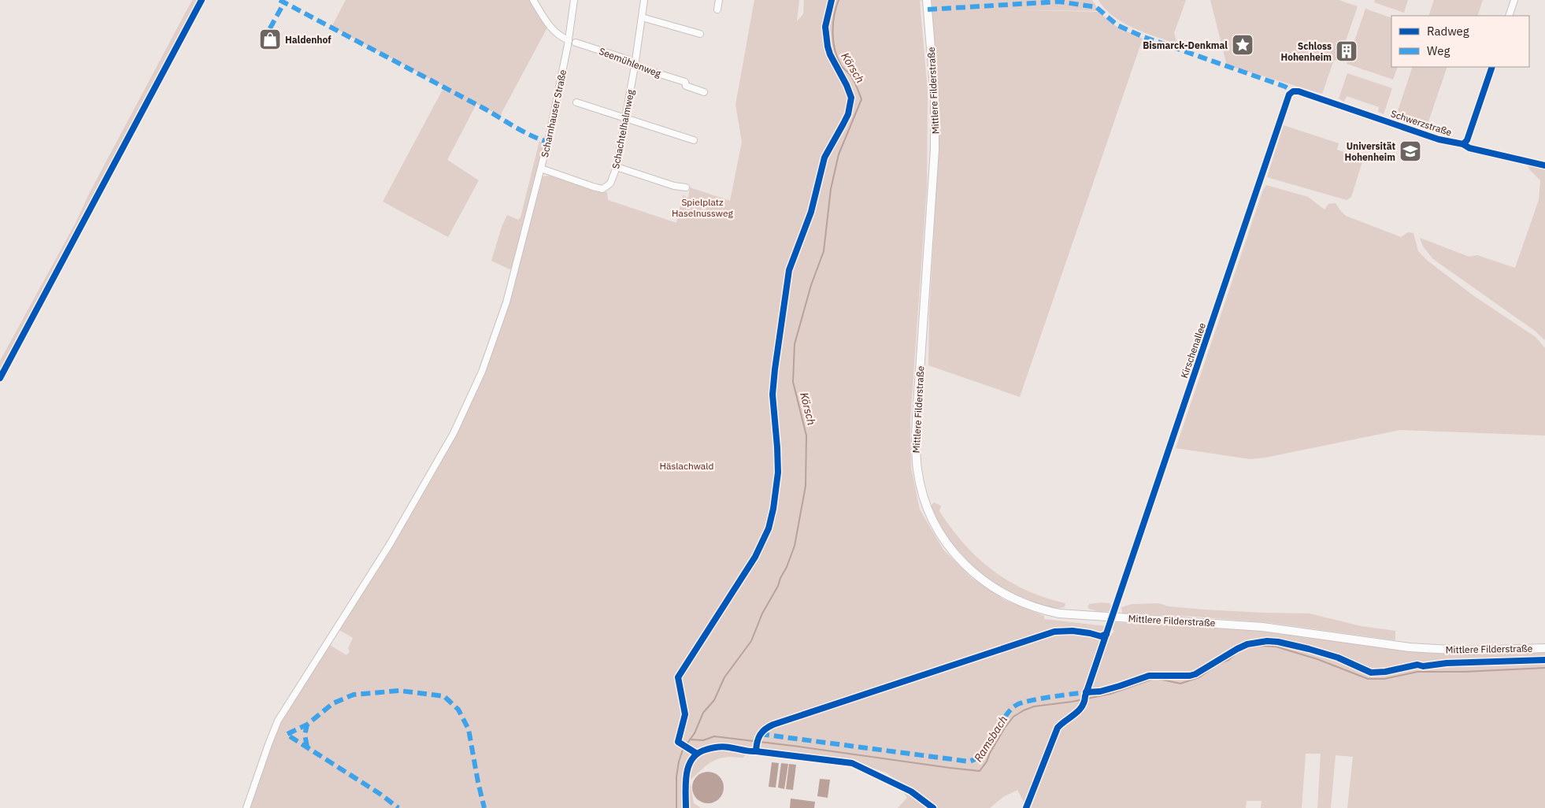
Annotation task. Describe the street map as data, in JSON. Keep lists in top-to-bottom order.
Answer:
{
  "streets": {
    "main road": ["Mittlere Filderstraße"],
    "street": [
      "Seemühlenweg",
      "Scharnhauser Straße",
      "Schwerzstraße",
      "Schachtelhalmweg",
      "Kirschenallee"
    ]
  },
  "crossings": [
    ["Seemühlenweg", "Schachtelhalmweg"],
    ["Mittlere Filderstraße", "Kirschenallee"],
    ["Scharnhauser Straße", "Schachtelhalmweg"],
    ["Schwerzstraße", "Kirschenallee"]
  ],
  "water": ["Körsch", "Ramsbach"],
  "parks": ["Spielplatz Haselnussweg", "Häslachwald"],
  "places": {
    "shop": ["Haldenhof"],
    "place": ["Bismarck-Denkmal"],
    "building": ["Schloss Hohenheim"],
    "school or university": ["Universität Hohenheim"]
  },
  "legend": ["Radweg", "Weg"]
}
